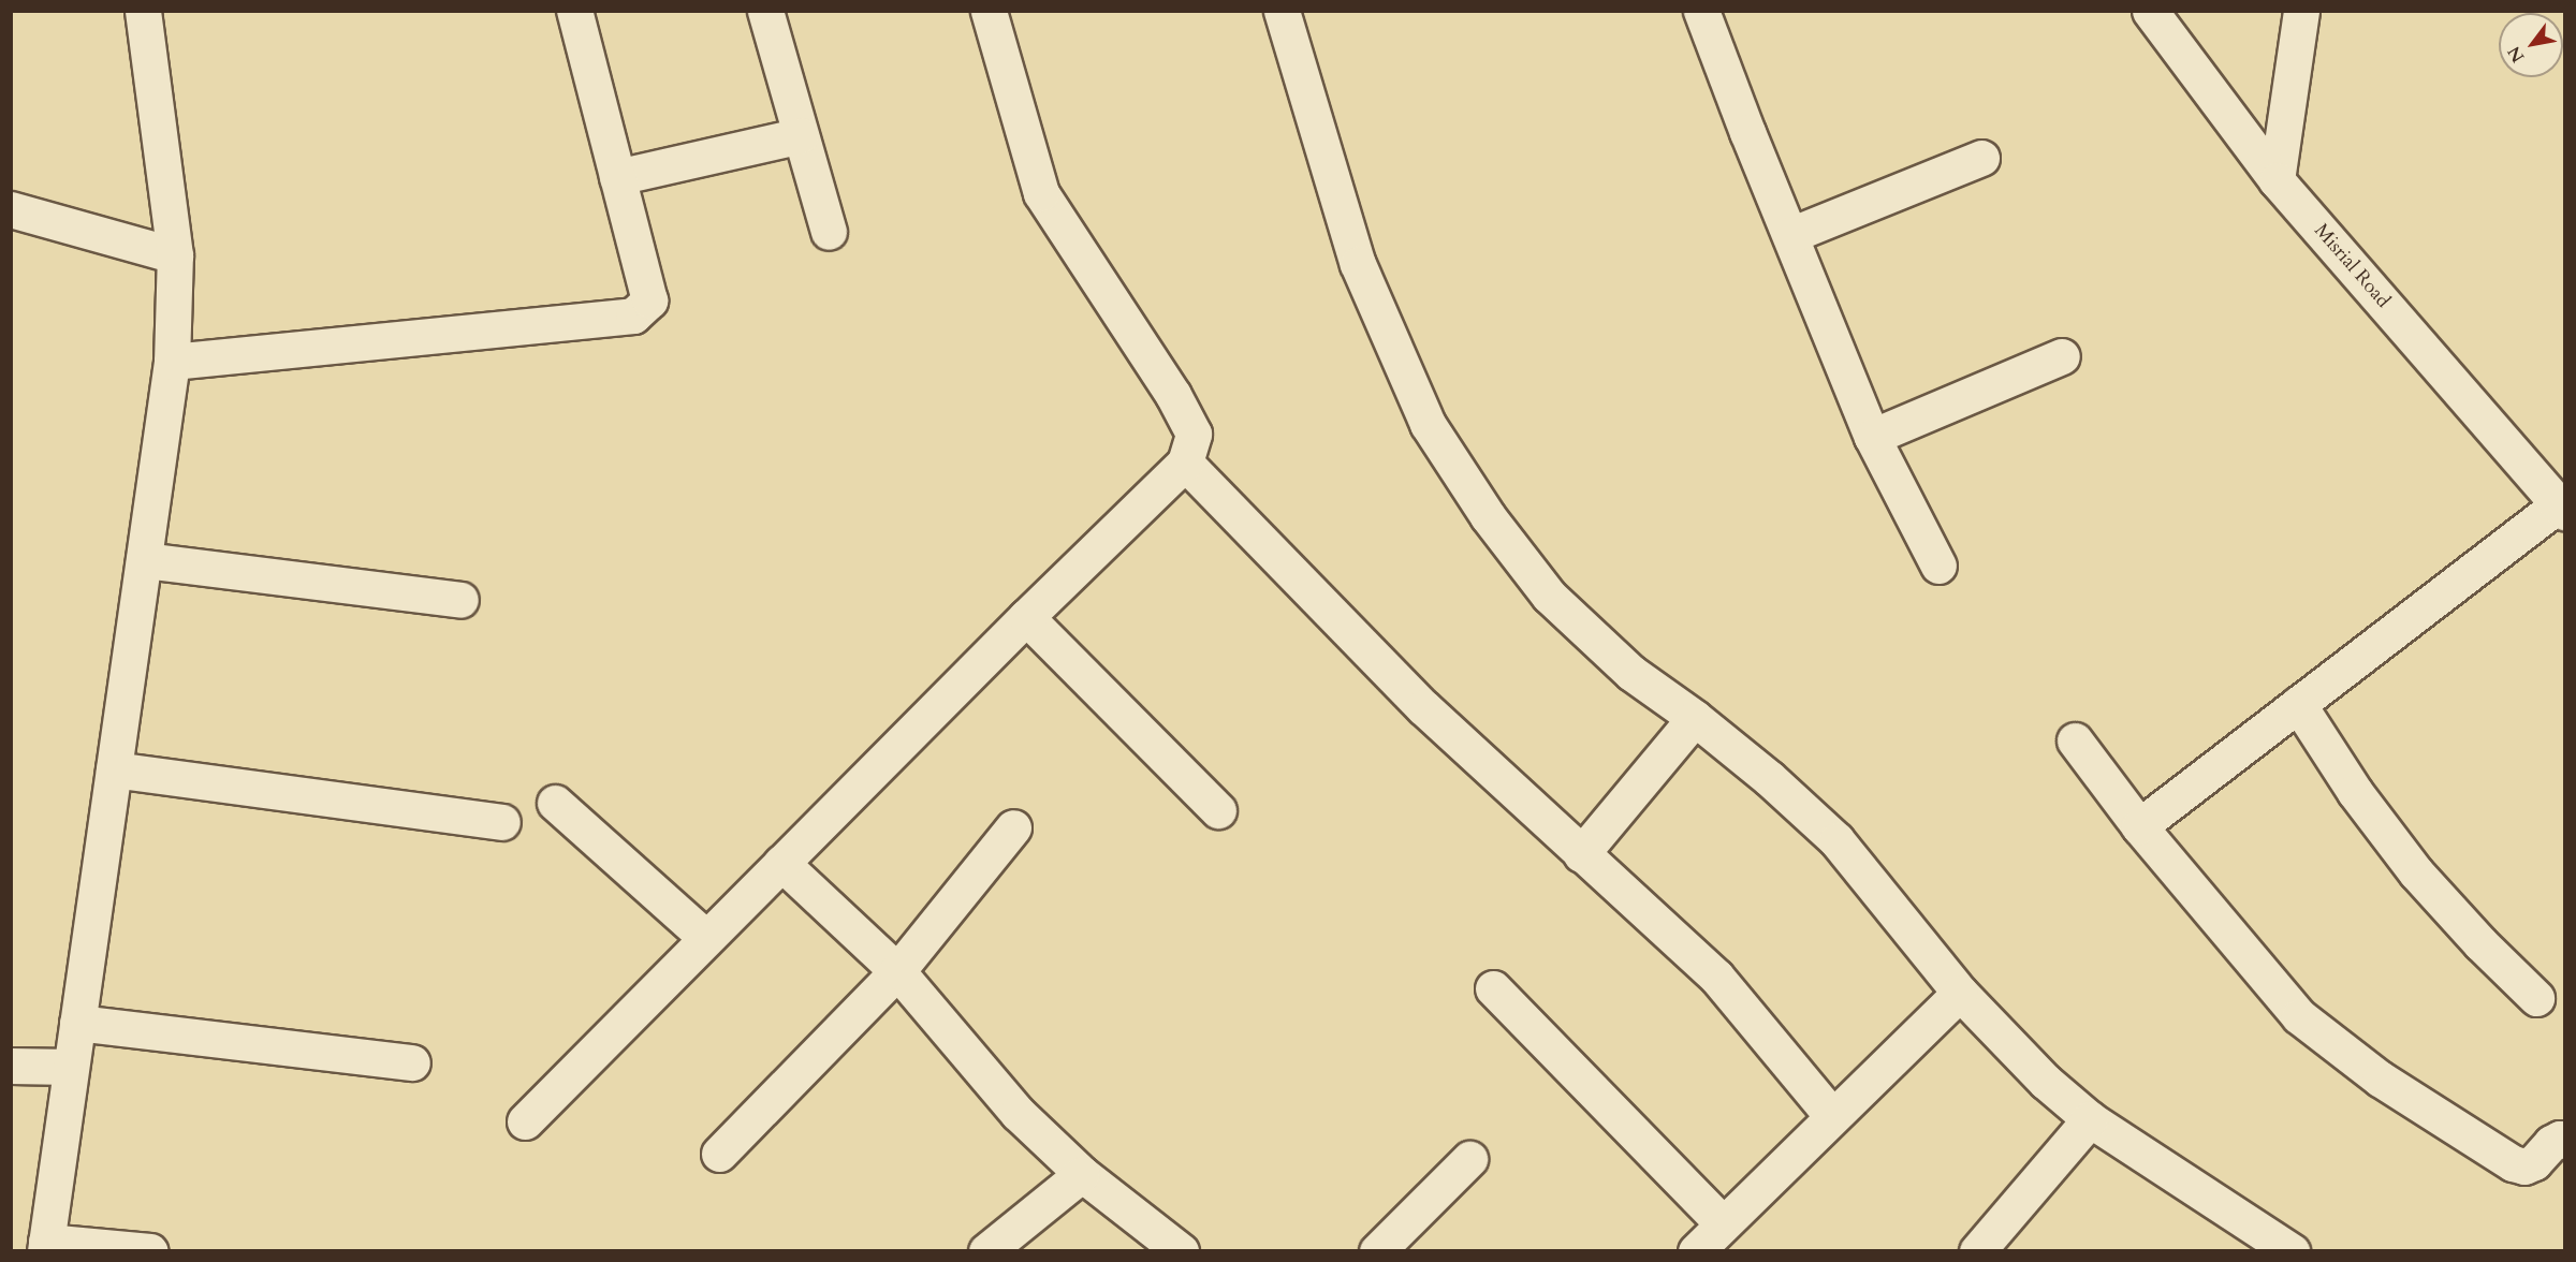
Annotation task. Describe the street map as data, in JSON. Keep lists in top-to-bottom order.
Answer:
{
  "streets": {
    "street": ["Misrial Road"]
  },
  "north": "bottom left"
}
